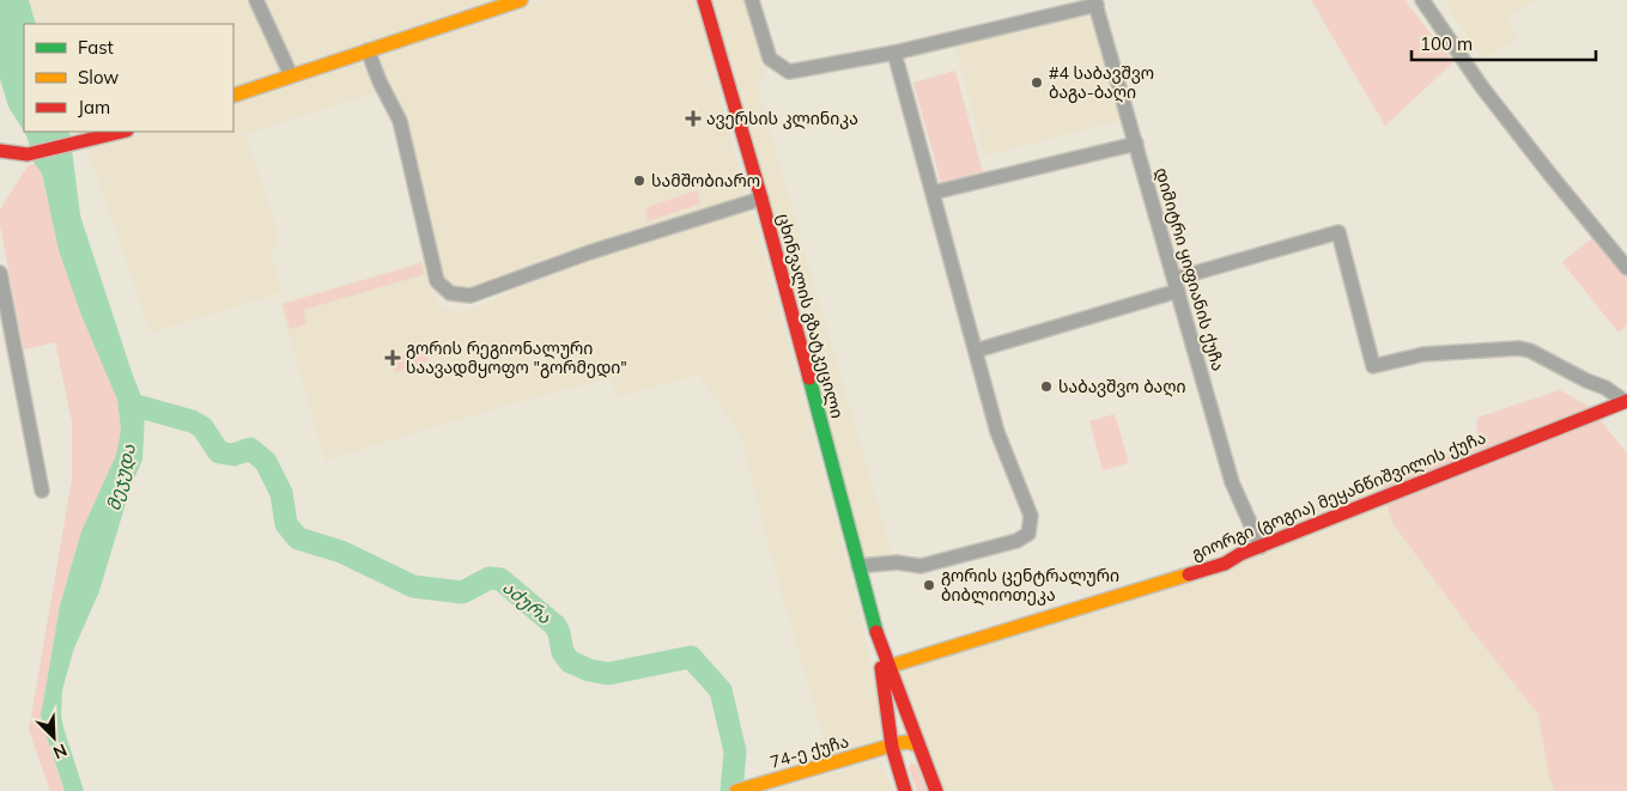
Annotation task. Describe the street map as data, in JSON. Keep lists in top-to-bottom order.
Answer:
{
  "streets": {
    "main road": ["ცხინვალის გზატკეცილი", "გიორგი (გოგია) მეყანწიშვილის ქუჩა", "74-ე ქუჩა"],
    "street": ["დიმიტრი ყიფიანის ქუჩა"]
  },
  "crossings": [
    ["დიმიტრი ყიფიანის ქუჩა", "გიორგი (გოგია) მეყანწიშვილის ქუჩა"],
    ["ცხინვალის გზატკეცილი", "გიორგი (გოგია) მეყანწიშვილის ქუჩა"],
    ["ცხინვალის გზატკეცილი", "74-ე ქუჩა"]
  ],
  "water": ["მეჯუდა", "აძურა"],
  "places": {
    "other": [
      "#4 საბავშვო ბაგა-ბაღი",
      "სამშობიარო",
      "საბავშვო ბაღი",
      "გორის ცენტრალური ბიბლიოთეკა"
    ],
    "health": ["ავერსის კლინიკა", "გორის რეგიონალური საავადმყოფო \"გორმედი\""]
  },
  "legend": ["Fast", "Slow", "Jam"],
  "scale_bar": "100 m",
  "north": "bottom right"
}
